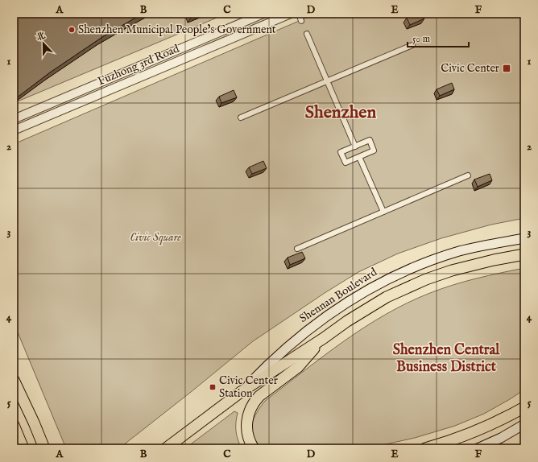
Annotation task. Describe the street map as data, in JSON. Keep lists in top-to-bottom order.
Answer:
{
  "streets": {
    "main road": ["Shennan Boulevard"],
    "street": ["Fuzhong 3rd Road"]
  },
  "districts": ["Shenzhen", "Shenzhen Central Business District"],
  "parks": ["Civic Square"],
  "places": {
    "other": ["Shenzhen Municipal People’s Government"],
    "transit": ["Civic Center", "Civic Center Station"]
  },
  "scale_bar": "50 m",
  "north": "top",
  "grid": {
    "columns": [
      "A",
      "B",
      "C",
      "D",
      "E",
      "F"
    ],
    "rows": [
      "1",
      "2",
      "3",
      "4",
      "5"
    ]
  }
}
